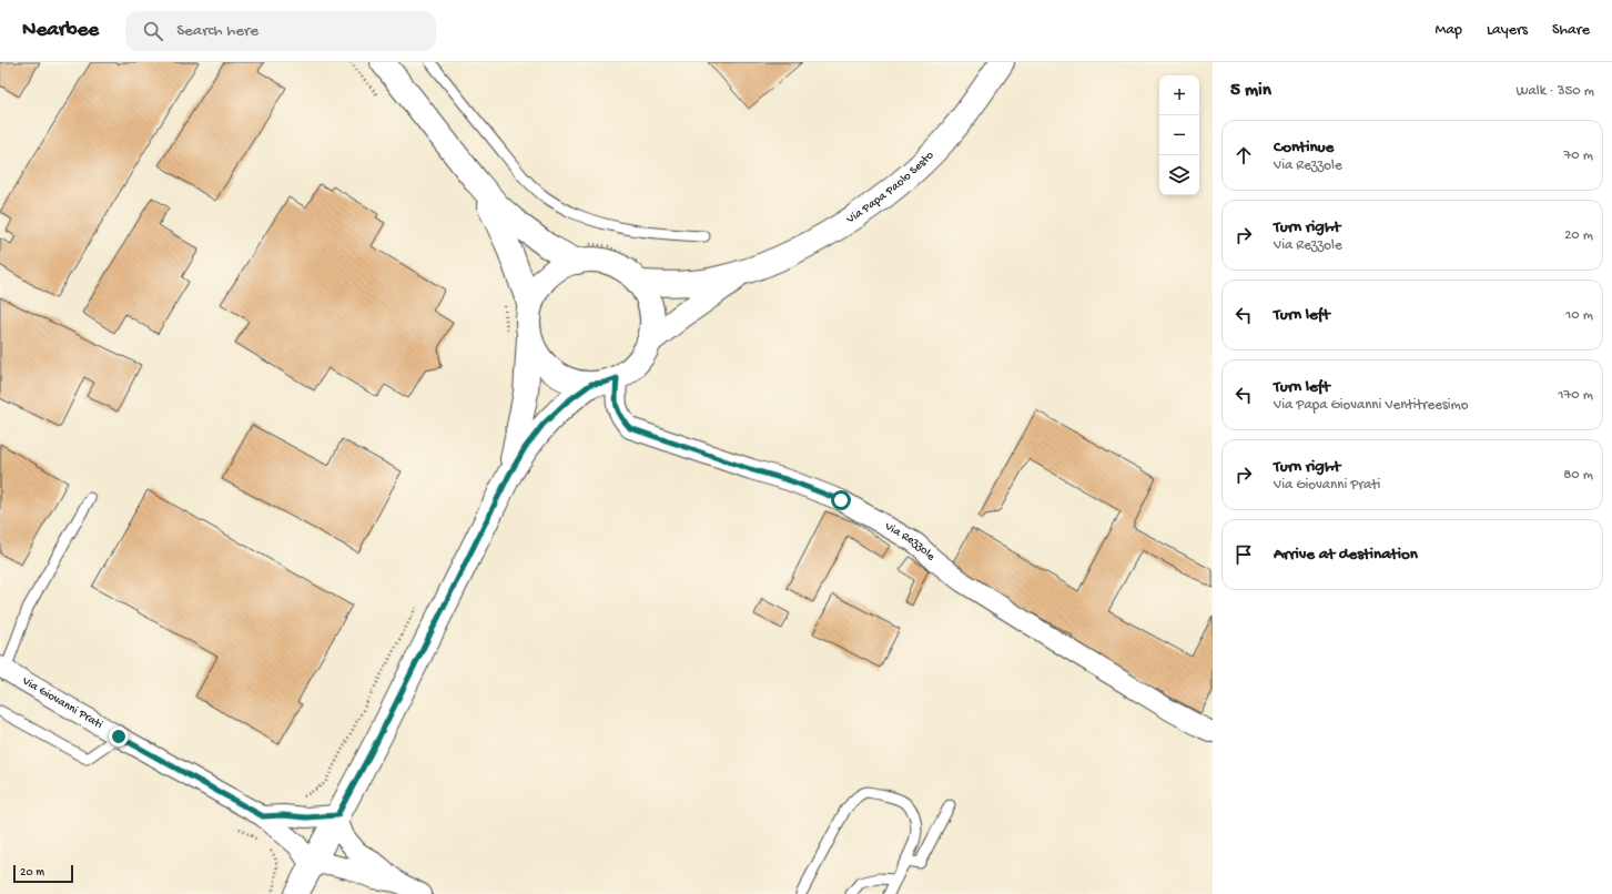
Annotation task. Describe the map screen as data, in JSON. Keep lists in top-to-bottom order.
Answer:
{
  "streets": {
    "street": ["Via Papa Paolo Sesto", "Via Rezzole", "Via Giovanni Prati"]
  },
  "crossings": [
    ["Via Papa Paolo Sesto", "Via Rezzole"]
  ],
  "scale_bar": "20 m",
  "page": {
    "header": "Nearbee",
    "search": "Search here",
    "nav": ["Map", "Layers", "Share"],
    "heading": ["5 min", "Walk · 350 m"],
    "map_buttons": ["+", "−"],
    "list": [
      ["Continue", "Via Rezzole", "70 m"],
      ["Turn right", "Via Rezzole", "20 m"],
      ["Turn left", "10 m"],
      ["Turn left", "Via Papa Giovanni Ventitreesimo", "170 m"],
      ["Turn right", "Via Giovanni Prati", "80 m"],
      "Arrive at destination"
    ],
    "scale": "20 m"
  }
}
